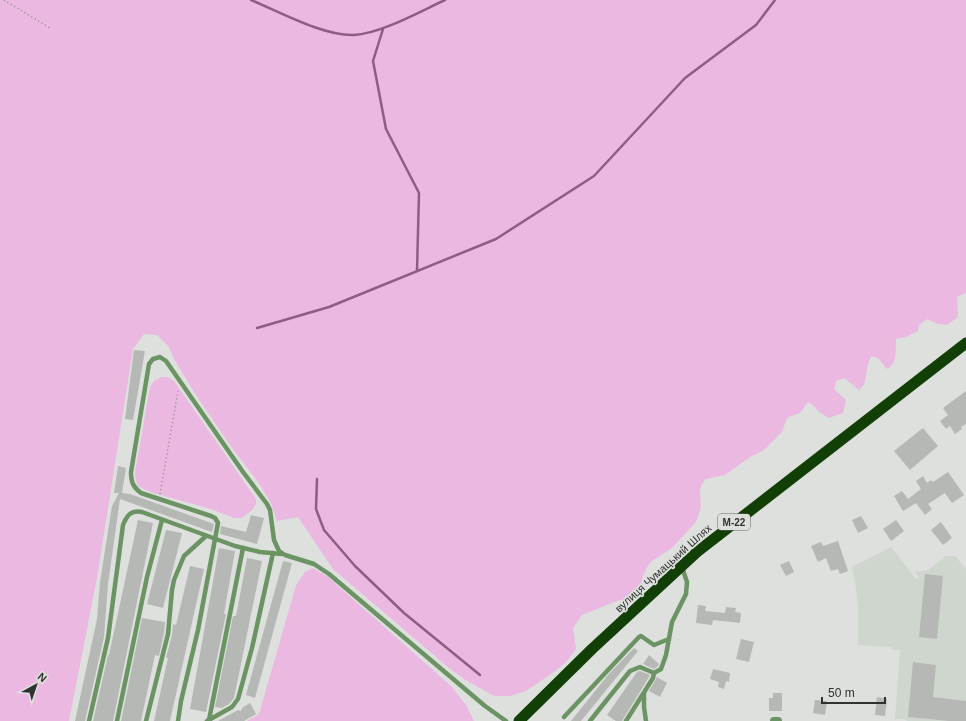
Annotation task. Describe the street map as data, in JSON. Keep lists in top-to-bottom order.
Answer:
{
  "streets": {
    "highway": ["М-22", "вулиця Чумацький Шлях"]
  },
  "scale_bar": "50 m",
  "north": "top right"
}
